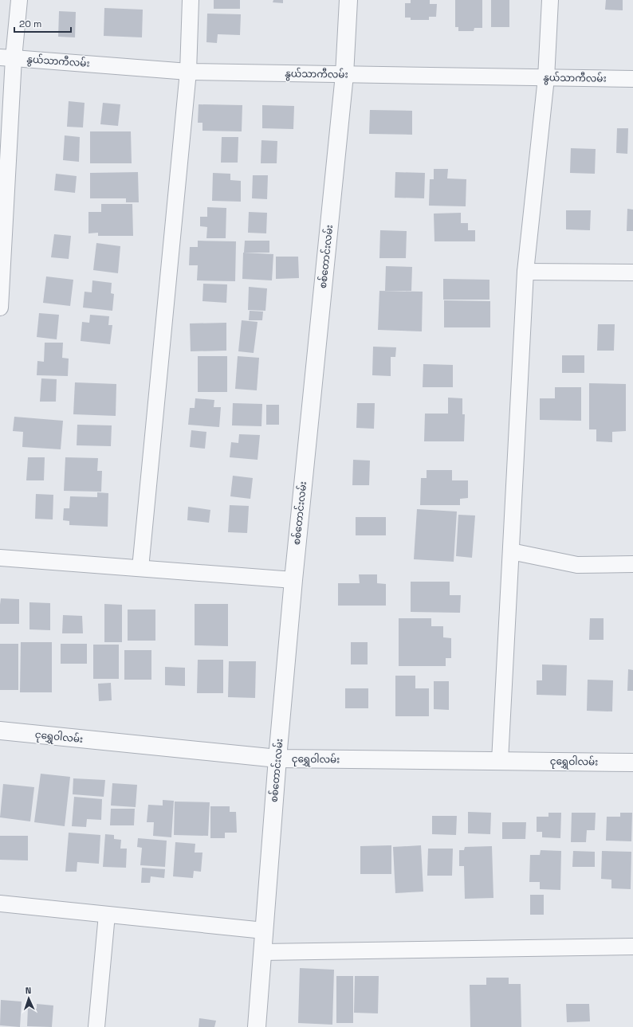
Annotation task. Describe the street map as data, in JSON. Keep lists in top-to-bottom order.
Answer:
{
  "streets": {
    "street": ["နွယ်သာကီလမ်း", "စစ်တောင်းလမ်း", "ငုရွှေဝါလမ်း"]
  },
  "crossings": [
    ["နွယ်သာကီလမ်း", "စစ်တောင်းလမ်း"],
    ["စစ်တောင်းလမ်း", "ငုရွှေဝါလမ်း"]
  ],
  "scale_bar": "20 m",
  "north": "top"
}
